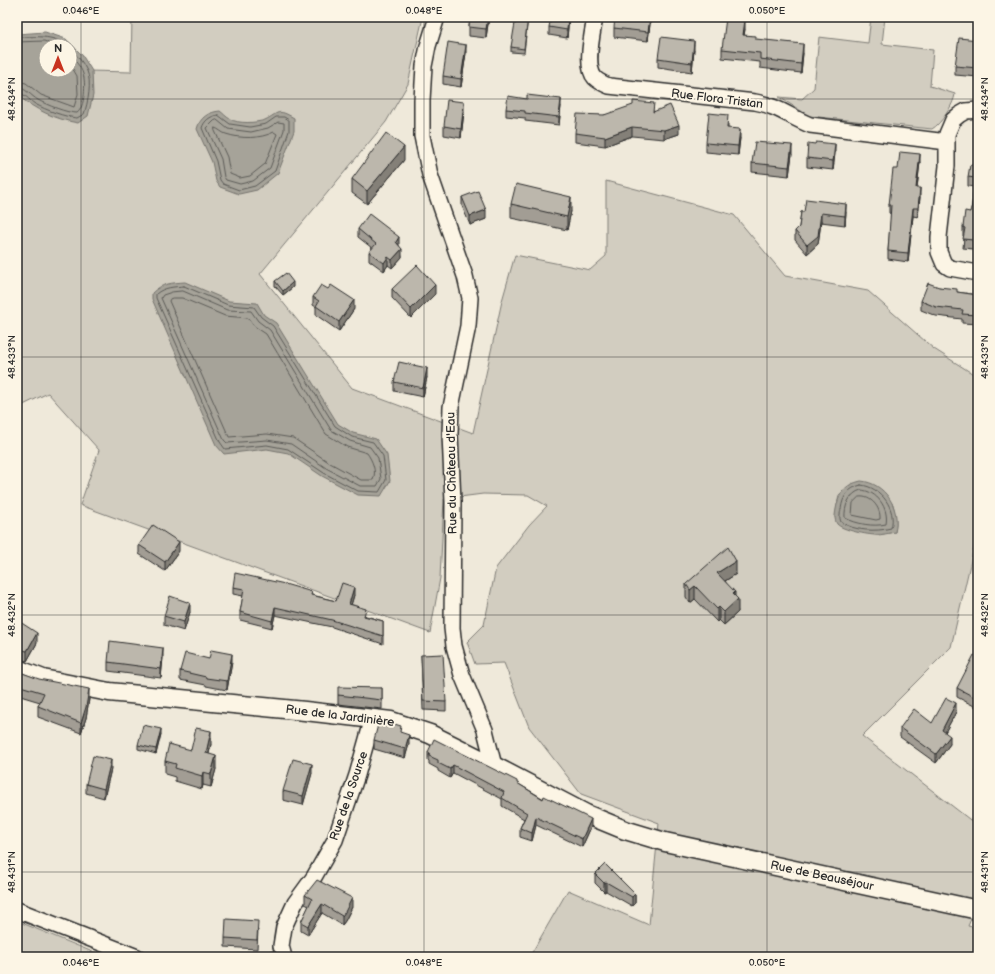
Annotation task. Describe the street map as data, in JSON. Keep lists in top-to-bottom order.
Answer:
{
  "streets": {
    "street": [
      "Rue Flora Tristan",
      "Rue du Château d'Eau",
      "Rue de la Jardinière",
      "Rue de la Source",
      "Rue de Beauséjour"
    ]
  },
  "crossings": [
    ["Rue du Château d'Eau", "Rue de la Jardinière"],
    ["Rue de la Jardinière", "Rue de la Source"],
    ["Rue de la Jardinière", "Rue de Beauséjour"]
  ],
  "north": "top",
  "coordinates": [
    "0.046°E",
    "0.048°E",
    "0.050°E",
    "48.434°N",
    "48.433°N",
    "48.432°N",
    "48.431°N"
  ]
}
